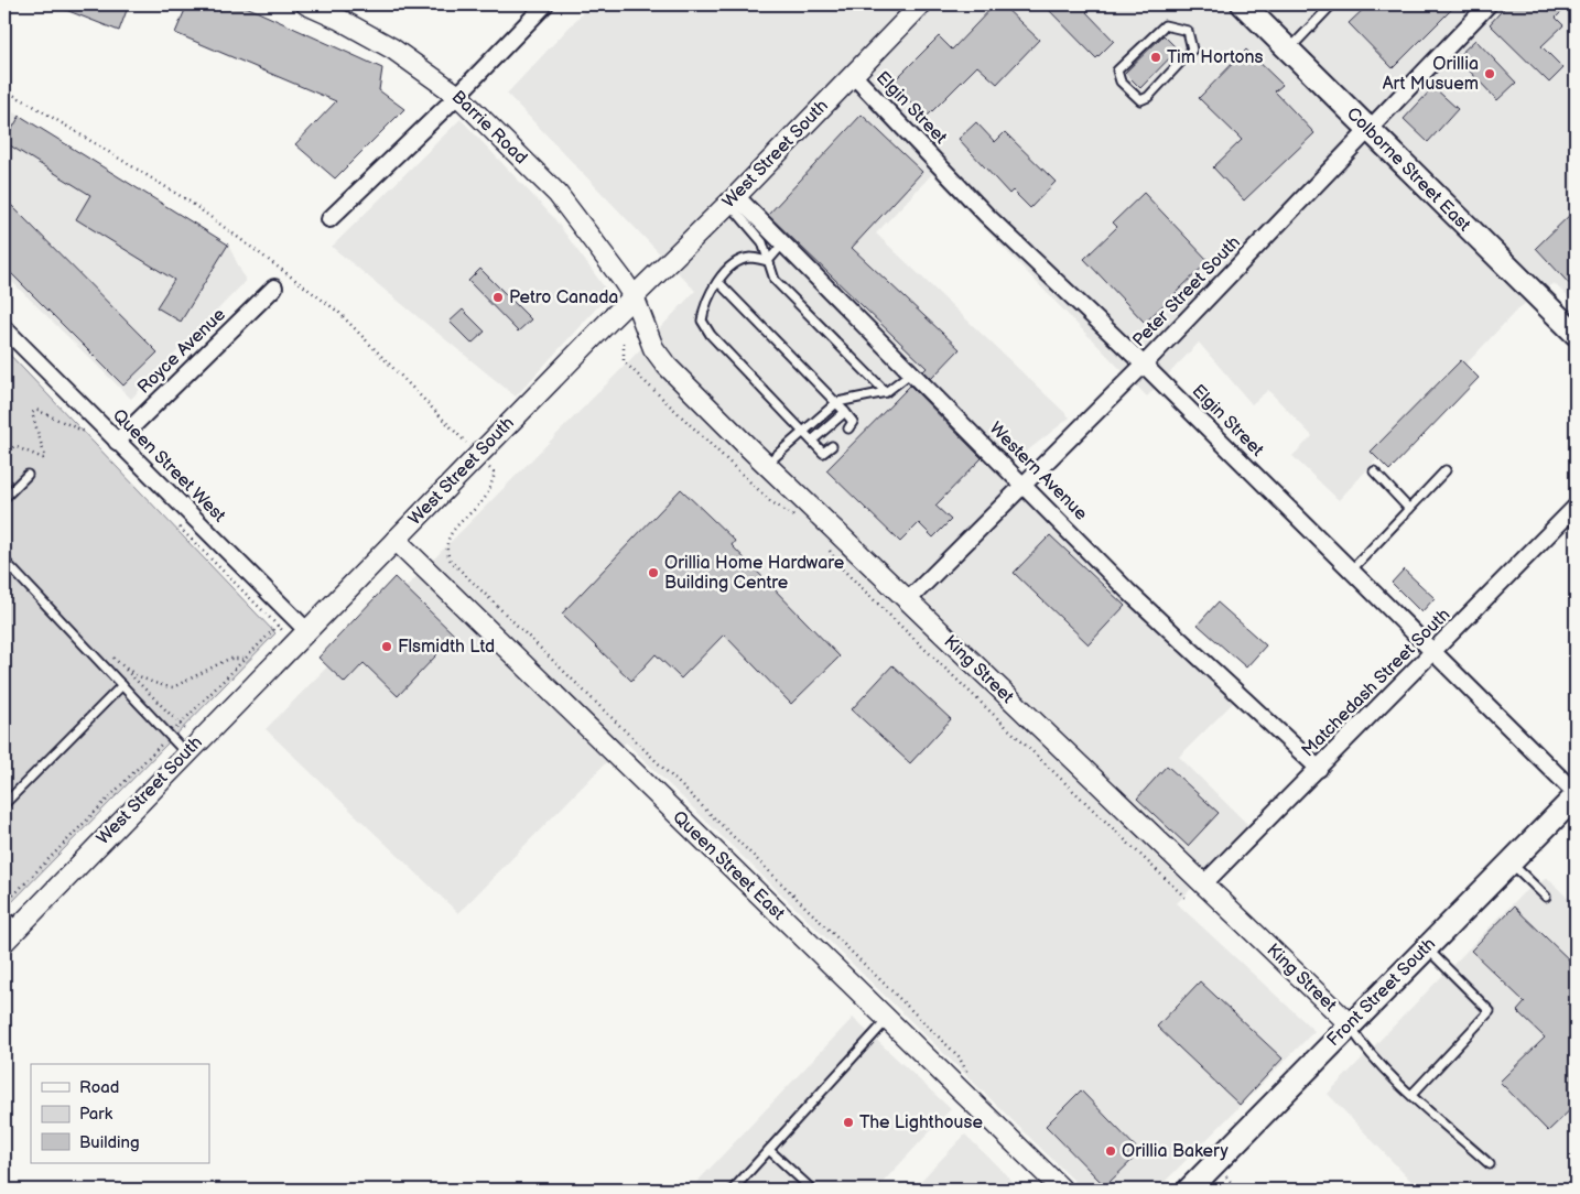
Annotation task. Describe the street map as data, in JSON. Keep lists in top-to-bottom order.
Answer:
{
  "streets": {
    "main road": ["Colborne Street East", "Front Street South"],
    "street": [
      "Elgin Street",
      "Barrie Road",
      "West Street South",
      "Peter Street South",
      "Royce Avenue",
      "Queen Street West",
      "Western Avenue",
      "King Street",
      "Matchedash Street South",
      "Queen Street East"
    ]
  },
  "crossings": [
    ["Elgin Street", "West Street South"],
    ["Elgin Street", "Peter Street South"],
    ["Elgin Street", "Matchedash Street South"],
    ["Elgin Street", "Front Street South"],
    ["Barrie Road", "West Street South"],
    ["Barrie Road", "King Street"],
    ["West Street South", "Queen Street West"],
    ["West Street South", "Western Avenue"],
    ["West Street South", "King Street"],
    ["West Street South", "Queen Street East"],
    ["Colborne Street East", "Peter Street South"],
    ["Peter Street South", "Western Avenue"],
    ["Peter Street South", "King Street"],
    ["Royce Avenue", "Queen Street West"],
    ["Western Avenue", "Matchedash Street South"],
    ["King Street", "Matchedash Street South"],
    ["King Street", "Front Street South"]
  ],
  "places": [
    "Tim Hortons",
    "Orillia Art Musuem",
    "Petro Canada",
    "Orillia Home Hardware Building Centre",
    "Flsmidth Ltd",
    "The Lighthouse",
    "Orillia Bakery"
  ],
  "legend": ["Road", "Park", "Building"]
}
